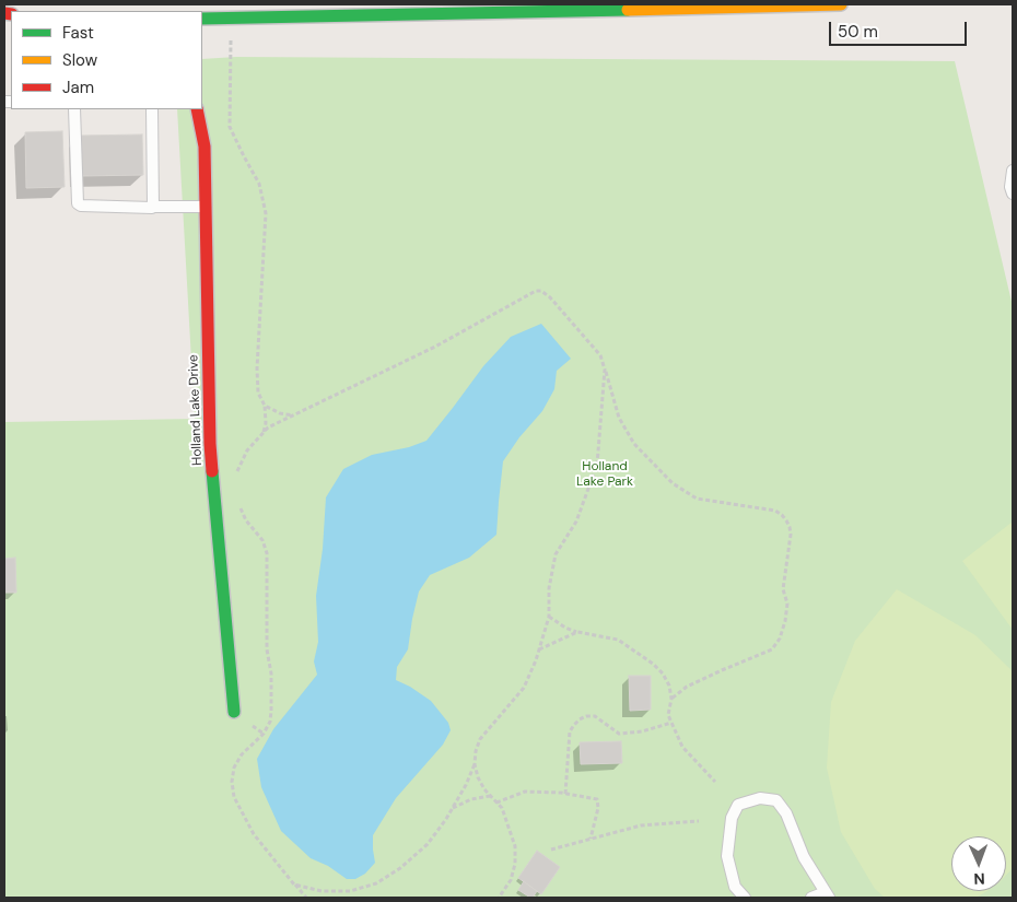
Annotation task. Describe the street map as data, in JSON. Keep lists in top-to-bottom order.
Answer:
{
  "streets": {
    "main road": ["Holland Lake Drive"]
  },
  "parks": ["Holland Lake Park"],
  "legend": ["Fast", "Slow", "Jam"],
  "scale_bar": "50 m",
  "north": "bottom"
}
